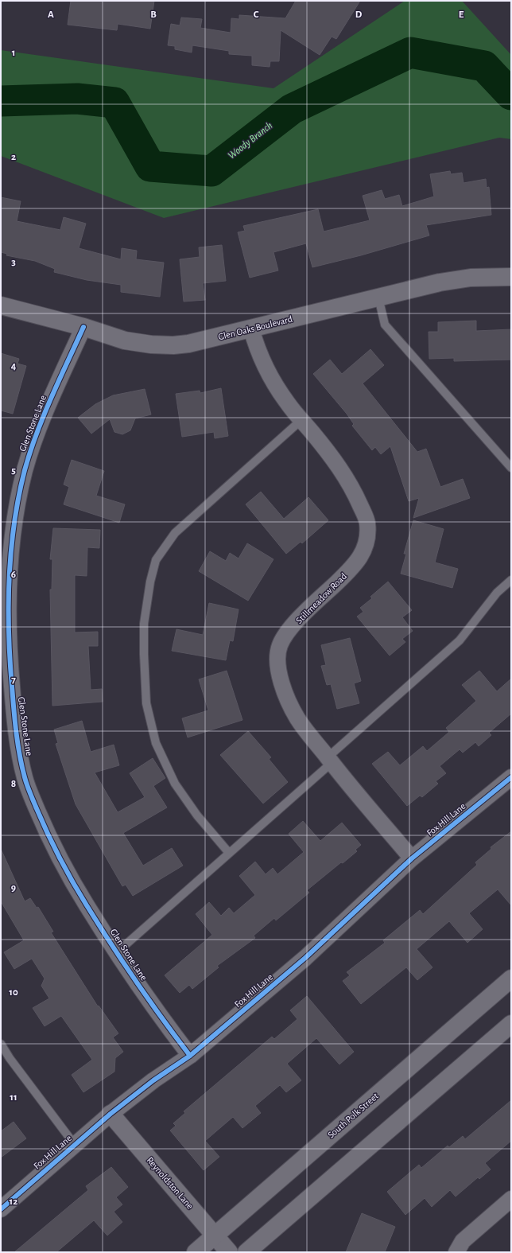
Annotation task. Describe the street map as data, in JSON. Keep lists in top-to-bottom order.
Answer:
{
  "streets": {
    "main road": ["Glen Oaks Boulevard", "South Polk Street", "Reynoldston Lane"],
    "street": ["Glen Stone Lane", "Stillmeadow Road", "Fox Hill Lane"]
  },
  "crossings": [
    ["Glen Oaks Boulevard", "Glen Stone Lane"],
    ["Glen Oaks Boulevard", "Stillmeadow Road"],
    ["Glen Stone Lane", "Fox Hill Lane"],
    ["Stillmeadow Road", "Fox Hill Lane"],
    ["Fox Hill Lane", "Reynoldston Lane"],
    ["South Polk Street", "Reynoldston Lane"]
  ],
  "water": ["Woody Branch"],
  "grid": {
    "columns": [
      "A",
      "B",
      "C",
      "D",
      "E"
    ],
    "rows": [
      "1",
      "2",
      "3",
      "4",
      "5",
      "6",
      "7",
      "8",
      "9",
      "10",
      "11",
      "12"
    ]
  }
}
